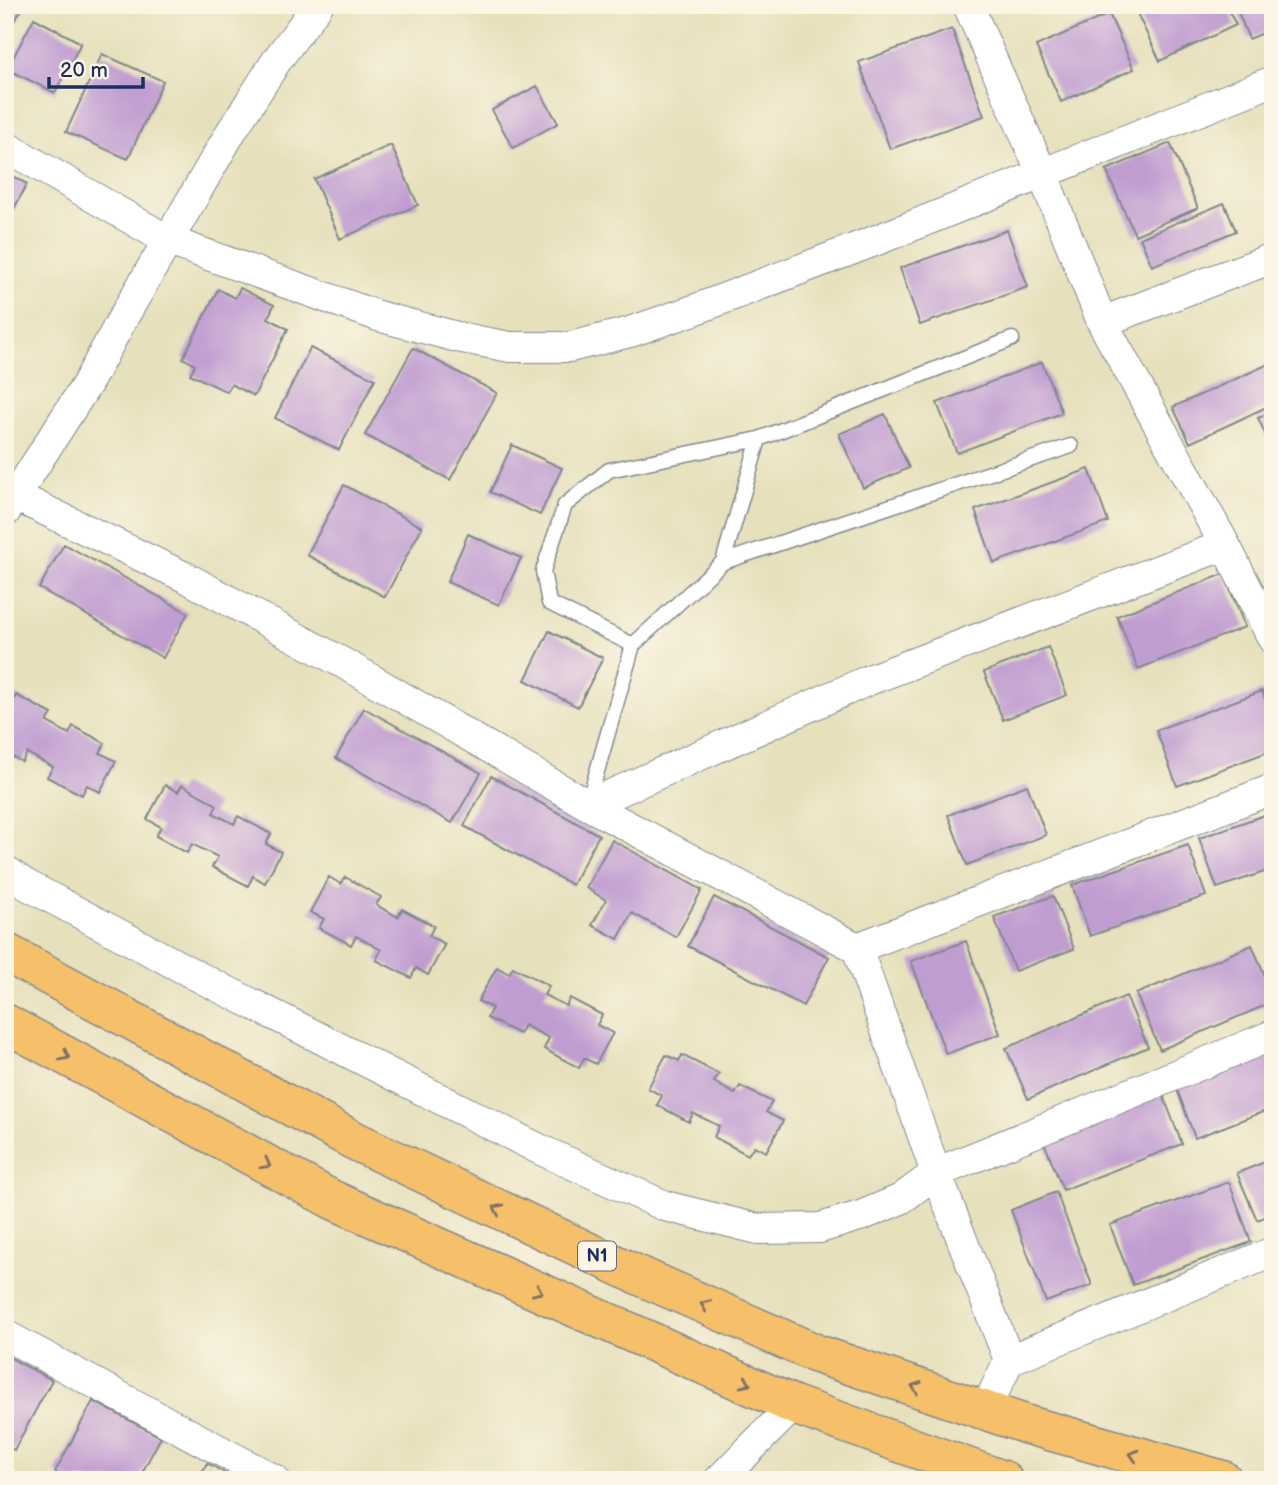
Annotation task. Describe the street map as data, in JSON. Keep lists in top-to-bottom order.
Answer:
{
  "streets": {
    "main road": ["N1"]
  },
  "scale_bar": "20 m"
}
